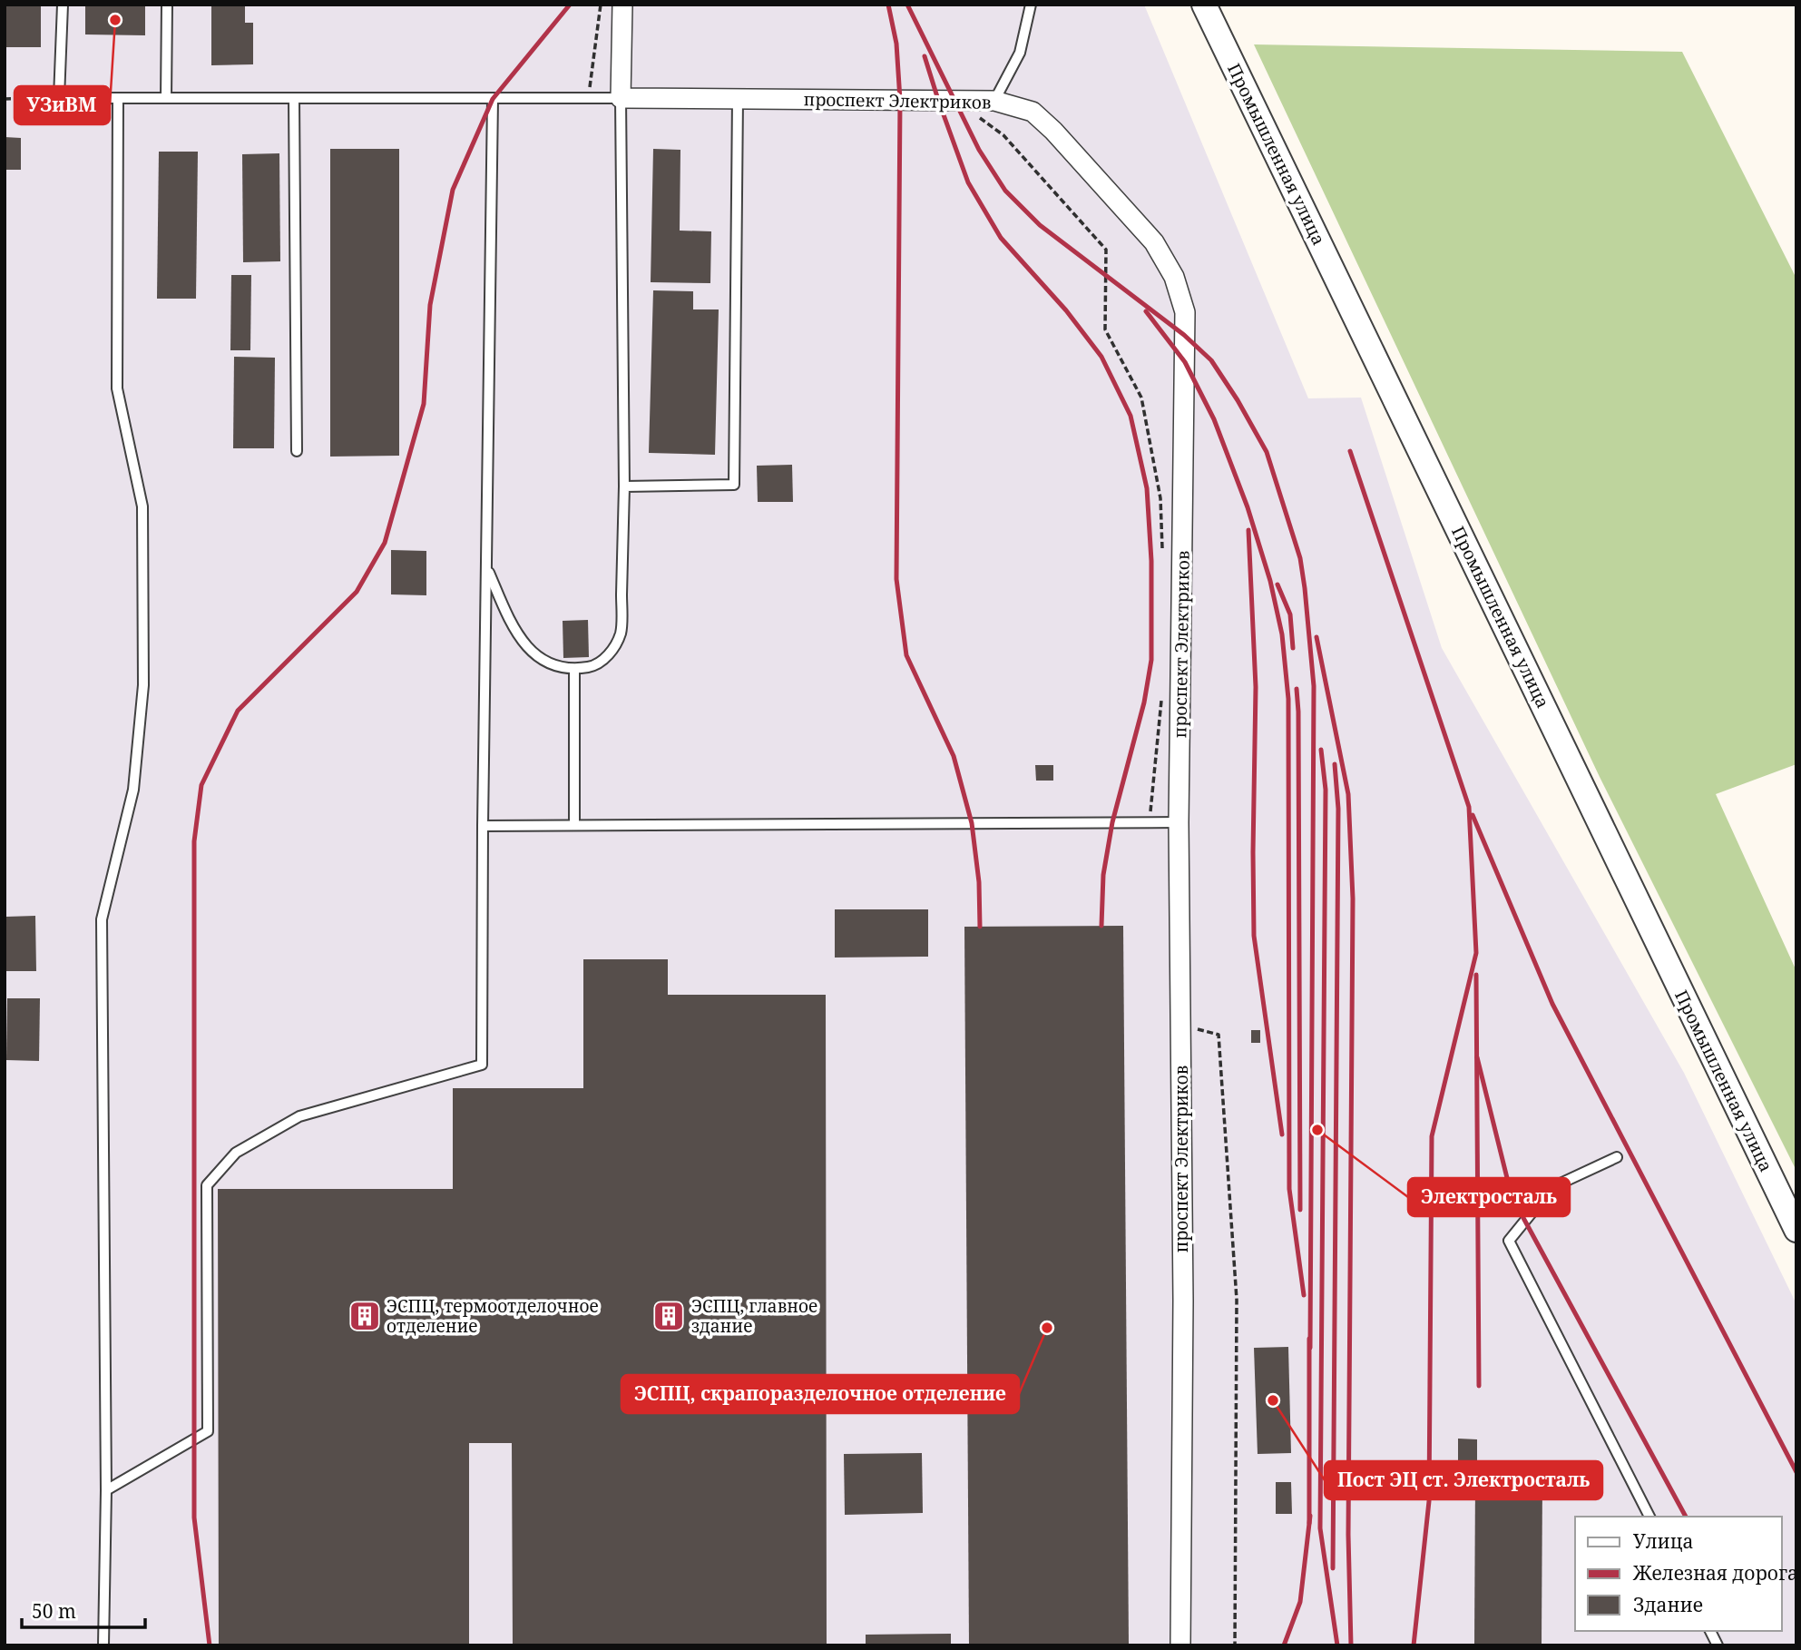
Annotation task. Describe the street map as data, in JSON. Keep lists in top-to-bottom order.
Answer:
{
  "streets": {
    "street": ["проспект Электриков", "Промышленная улица"]
  },
  "places": {
    "other": [
      "УЗиВМ",
      "Электросталь",
      "ЭСПЦ, скрапоразделочное отделение",
      "Пост ЭЦ ст. Электросталь"
    ],
    "building": ["ЭСПЦ, термоотделочное отделение", "ЭСПЦ, главное здание"]
  },
  "legend": ["Улица", "Железная дорога", "Здание"],
  "scale_bar": "50 m"
}
